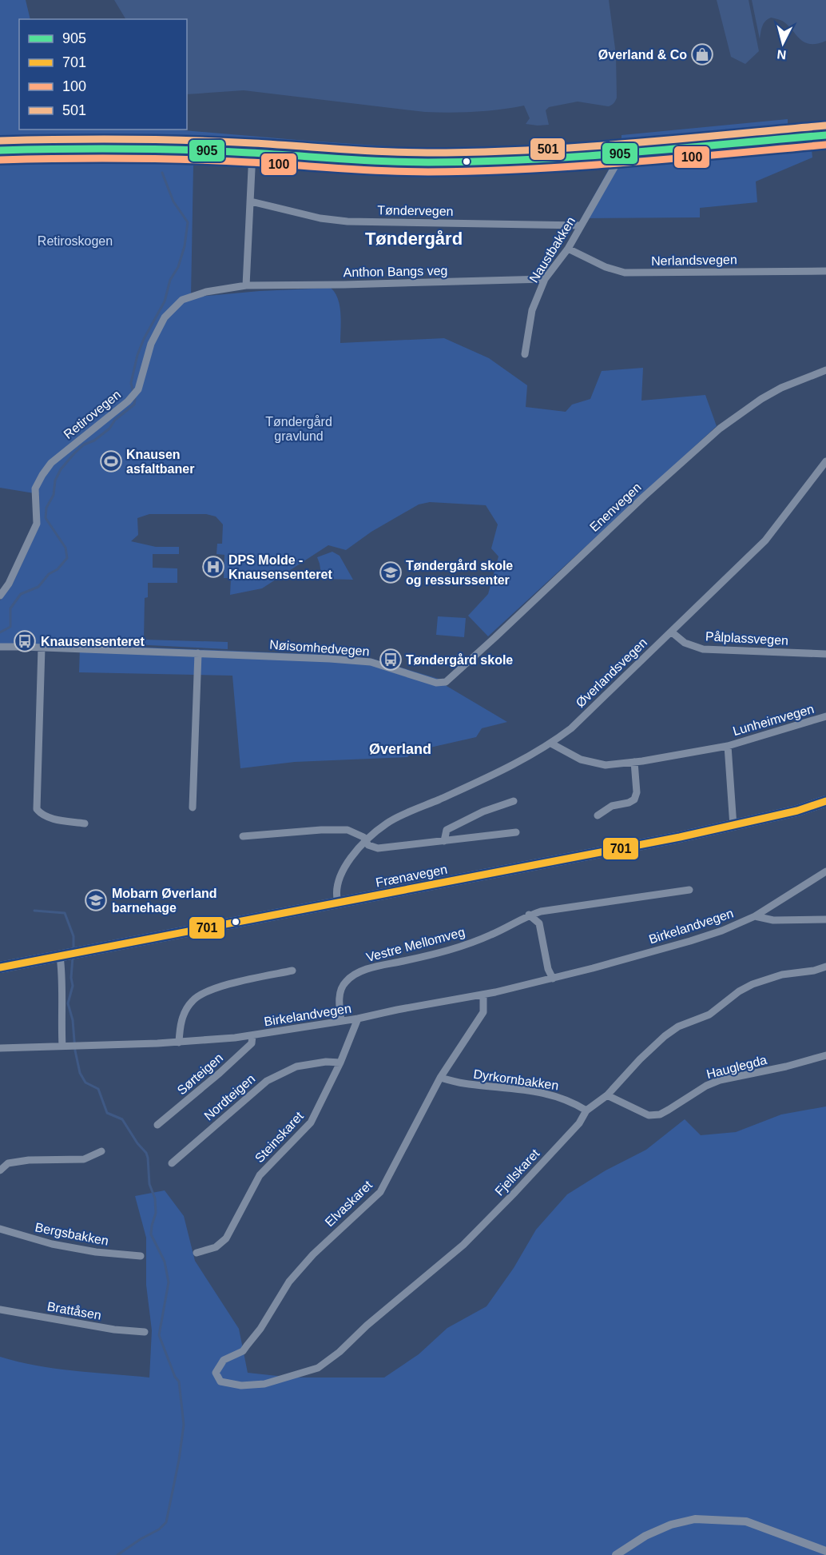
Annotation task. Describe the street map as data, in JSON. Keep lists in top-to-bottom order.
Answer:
{
  "streets": {
    "main road": ["Frænavegen"],
    "street": [
      "Tøndervegen",
      "Naustbakken",
      "Nerlandsvegen",
      "Anthon Bangs veg",
      "Retirovegen",
      "Enenvegen",
      "Pålplassvegen",
      "Nøisomhedvegen",
      "Øverlandsvegen",
      "Lunheimvegen",
      "Birkelandvegen",
      "Vestre Mellomveg",
      "Hauglegda",
      "Sørteigen",
      "Dyrkornbakken",
      "Nordteigen",
      "Steinskaret",
      "Fjellskaret",
      "Elvaskaret",
      "Bergsbakken",
      "Brattåsen"
    ]
  },
  "crossings": [
    ["Tøndervegen", "Naustbakken"],
    ["Naustbakken", "Nerlandsvegen"],
    ["Naustbakken", "Anthon Bangs veg"],
    ["Anthon Bangs veg", "Retirovegen"],
    ["Enenvegen", "Nøisomhedvegen"],
    ["Pålplassvegen", "Øverlandsvegen"],
    ["Øverlandsvegen", "Lunheimvegen"],
    ["Øverlandsvegen", "Frænavegen"],
    ["Lunheimvegen", "Frænavegen"],
    ["Birkelandvegen", "Vestre Mellomveg"],
    ["Birkelandvegen", "Sørteigen"],
    ["Birkelandvegen", "Steinskaret"],
    ["Birkelandvegen", "Elvaskaret"],
    ["Hauglegda", "Fjellskaret"],
    ["Dyrkornbakken", "Fjellskaret"],
    ["Dyrkornbakken", "Elvaskaret"],
    ["Nordteigen", "Steinskaret"],
    ["Fjellskaret", "Elvaskaret"]
  ],
  "districts": ["Tøndergård", "Øverland"],
  "parks": ["Retiroskogen", "Tøndergård gravlund"],
  "places": {
    "shop": ["Øverland & Co"],
    "sports": ["Knausen asfaltbaner"],
    "hospital": ["DPS Molde - Knausensenteret"],
    "school or university": ["Tøndergård skole og ressurssenter", "Mobarn Øverland barnehage"],
    "bus stop": ["Knausensenteret", "Tøndergård skole"]
  },
  "lines": [
    "transit line 501",
    "transit line 905",
    "transit line 100",
    "transit line 701"
  ],
  "legend": [
    "905",
    "701",
    "100",
    "501"
  ],
  "north": "bottom"
}
